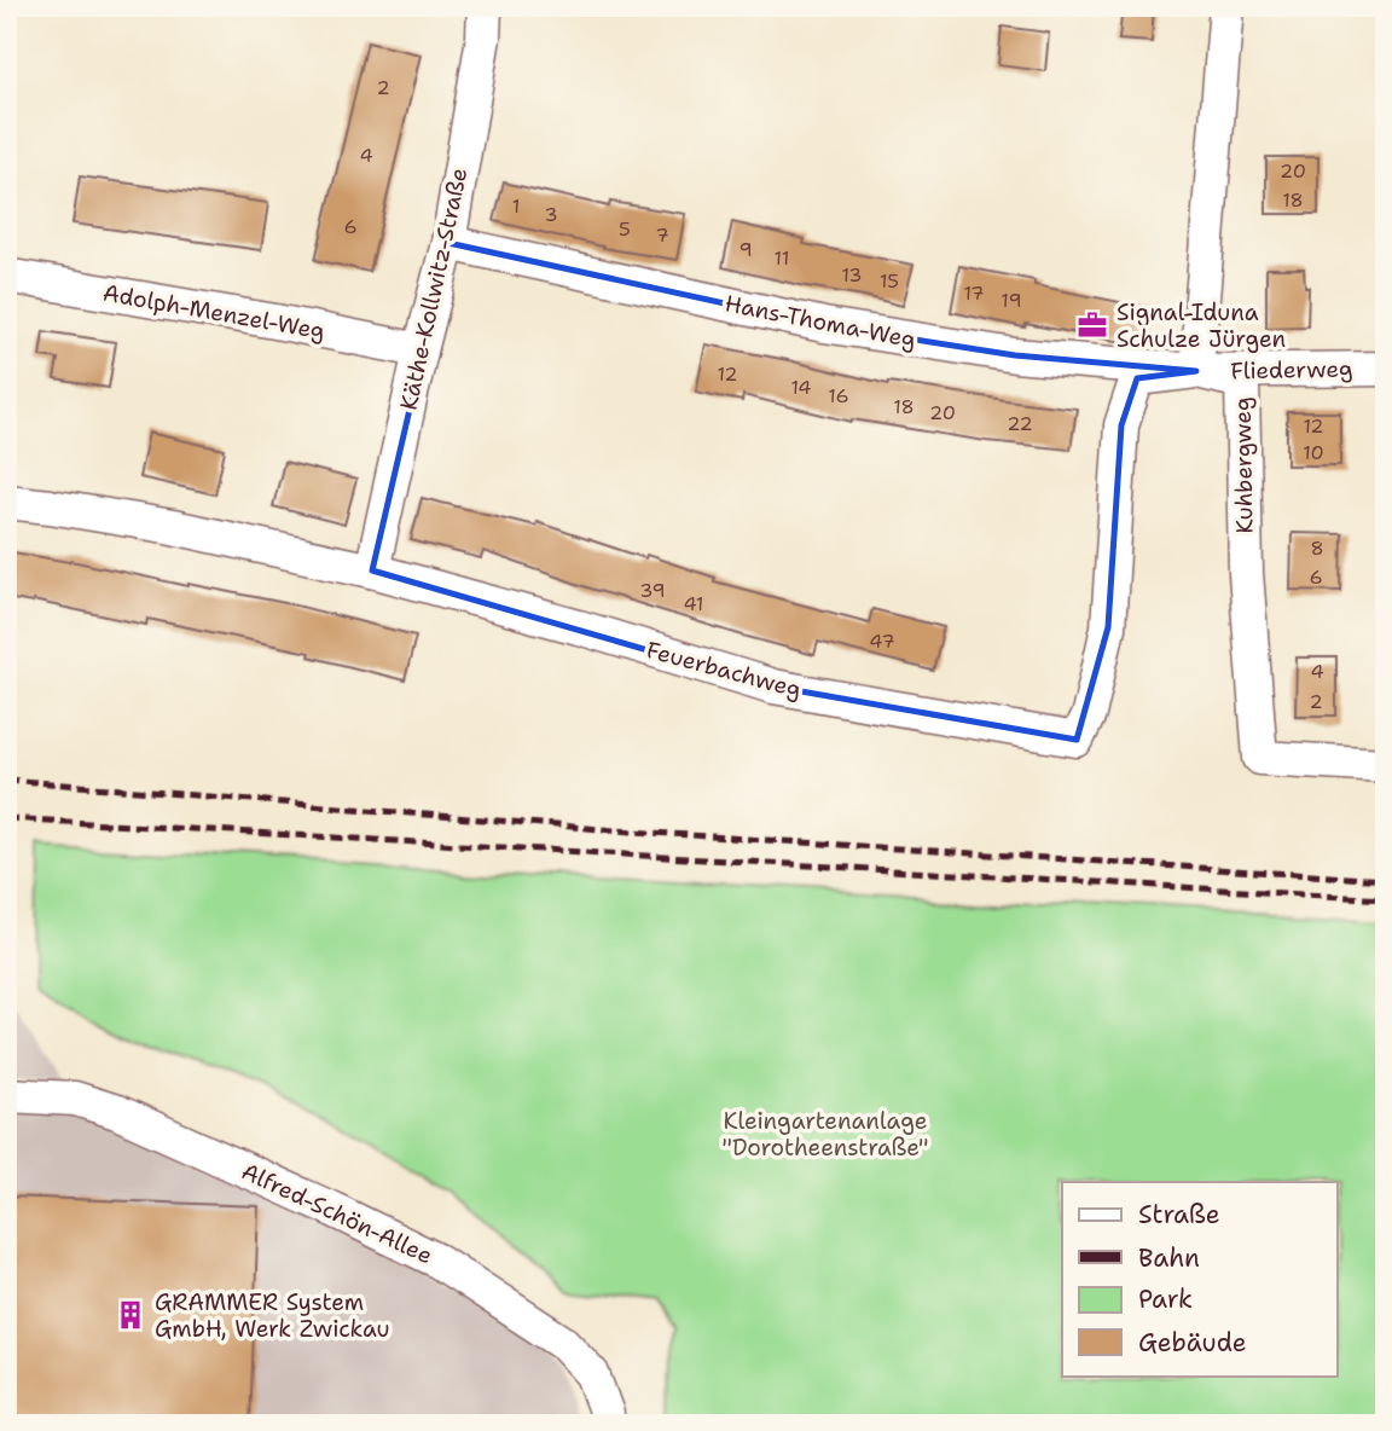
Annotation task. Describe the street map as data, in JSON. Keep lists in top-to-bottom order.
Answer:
{
  "streets": {
    "street": [
      "Käthe-Kollwitz-Straße",
      "Adolph-Menzel-Weg",
      "Hans-Thoma-Weg",
      "Fliederweg",
      "Kuhbergweg",
      "Feuerbachweg",
      "Alfred-Schön-Allee"
    ]
  },
  "crossings": [
    ["Käthe-Kollwitz-Straße", "Adolph-Menzel-Weg"],
    ["Käthe-Kollwitz-Straße", "Hans-Thoma-Weg"],
    ["Käthe-Kollwitz-Straße", "Feuerbachweg"],
    ["Hans-Thoma-Weg", "Fliederweg"],
    ["Hans-Thoma-Weg", "Kuhbergweg"],
    ["Hans-Thoma-Weg", "Feuerbachweg"],
    ["Fliederweg", "Kuhbergweg"],
    ["Fliederweg", "Feuerbachweg"],
    ["Kuhbergweg", "Feuerbachweg"]
  ],
  "parks": ["Kleingartenanlage \"Dorotheenstraße\""],
  "places": {
    "office": ["Signal-Iduna Schulze Jürgen"],
    "building": ["GRAMMER System GmbH, Werk Zwickau"]
  },
  "house_numbers": [
    "2",
    "4",
    "20",
    "18",
    "1",
    "3",
    "6",
    "5",
    "7",
    "9",
    "11",
    "13",
    "15",
    "17",
    "19",
    "12",
    "14",
    "16",
    "18",
    "20",
    "22",
    "12",
    "10",
    "8",
    "6",
    "39",
    "41",
    "47",
    "4",
    "2"
  ],
  "legend": [
    "Straße",
    "Bahn",
    "Park",
    "Gebäude"
  ]
}
